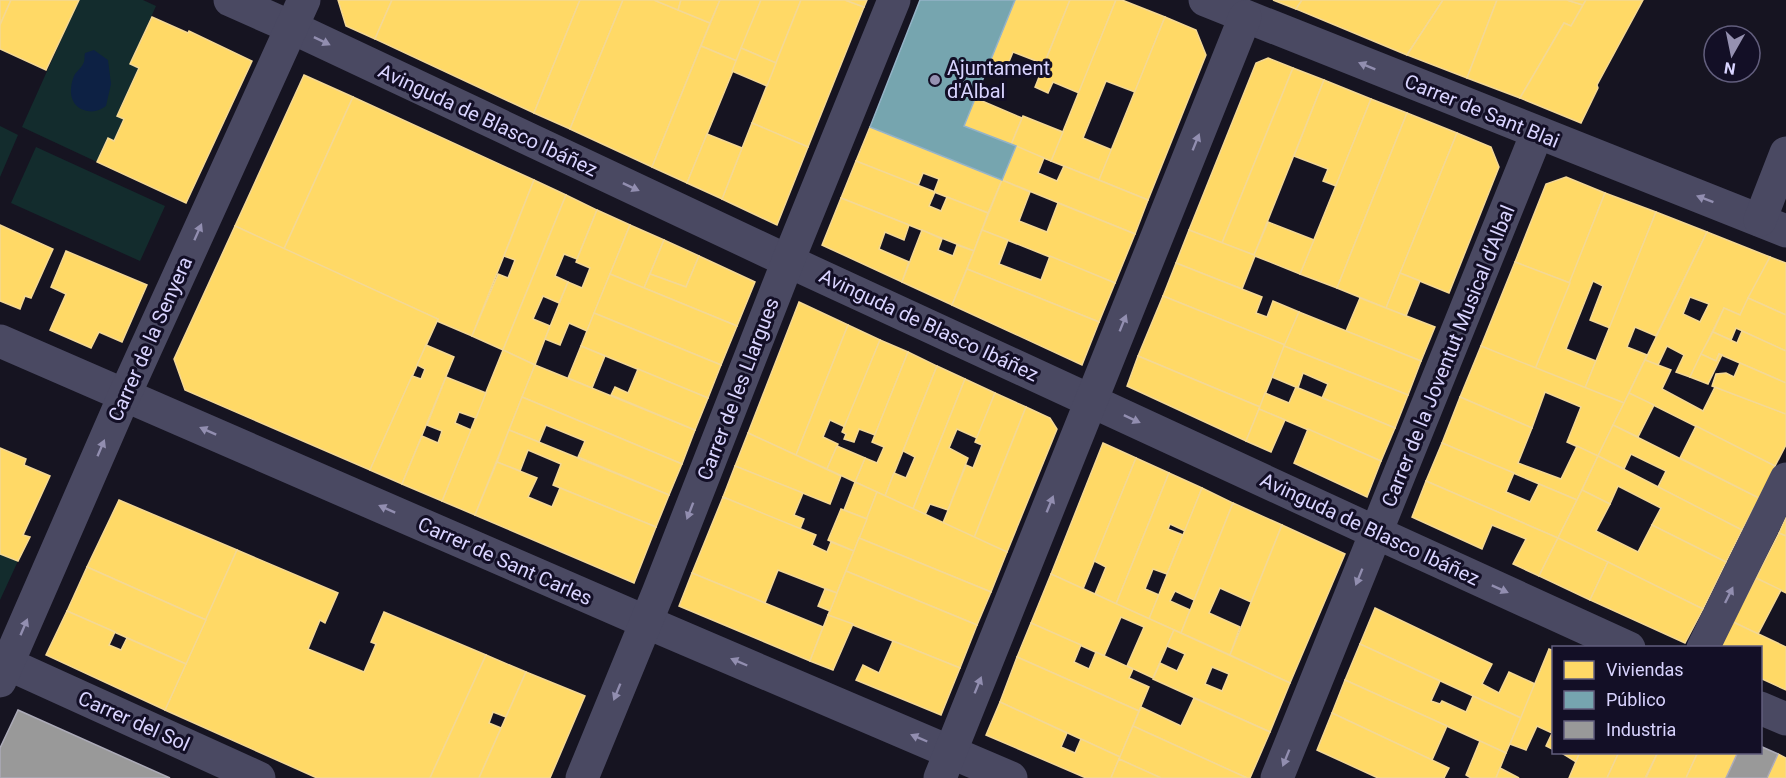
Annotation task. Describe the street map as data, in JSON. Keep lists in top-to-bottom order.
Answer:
{
  "streets": {
    "street": [
      "Carrer de Sant Blai",
      "Avinguda de Blasco Ibáñez",
      "Carrer de la Senyera",
      "Carrer de la Joventut Musical d'Albal",
      "Carrer de les Llargues",
      "Carrer de Sant Carles",
      "Carrer del Sol"
    ]
  },
  "crossings": [
    ["Carrer de Sant Blai", "Carrer de la Joventut Musical d'Albal"],
    ["Avinguda de Blasco Ibáñez", "Carrer de la Senyera"],
    ["Avinguda de Blasco Ibáñez", "Carrer de la Joventut Musical d'Albal"],
    ["Avinguda de Blasco Ibáñez", "Carrer de les Llargues"],
    ["Carrer de la Senyera", "Carrer de Sant Carles"],
    ["Carrer de la Senyera", "Carrer del Sol"],
    ["Carrer de les Llargues", "Carrer de Sant Carles"]
  ],
  "one_way": [
    "Carrer de Sant Blai",
    "Avinguda de Blasco Ibáñez",
    "Carrer de la Senyera",
    "Carrer de la Joventut Musical d'Albal",
    "Carrer de les Llargues",
    "Carrer de Sant Carles"
  ],
  "places": ["Ajuntament d'Albal"],
  "legend": ["Viviendas", "Público", "Industria"],
  "north": "bottom"
}
